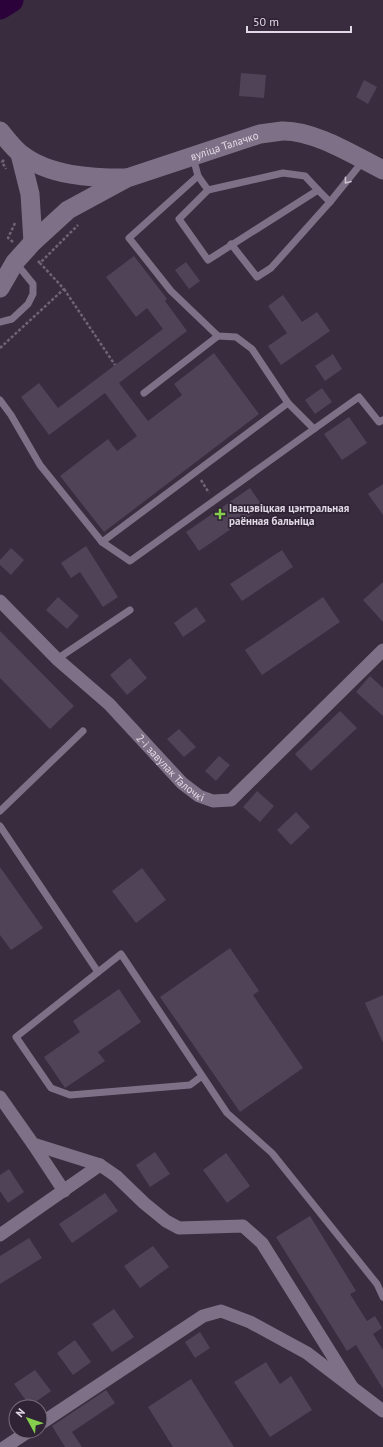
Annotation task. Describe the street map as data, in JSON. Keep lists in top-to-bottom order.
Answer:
{
  "streets": {
    "street": ["вуліца Талачко", "2-і завулак Талочкі"]
  },
  "places": {
    "health": ["Івацэвіцкая цэнтральная раённая бальніца"]
  },
  "scale_bar": "50 m",
  "north": "top left"
}
